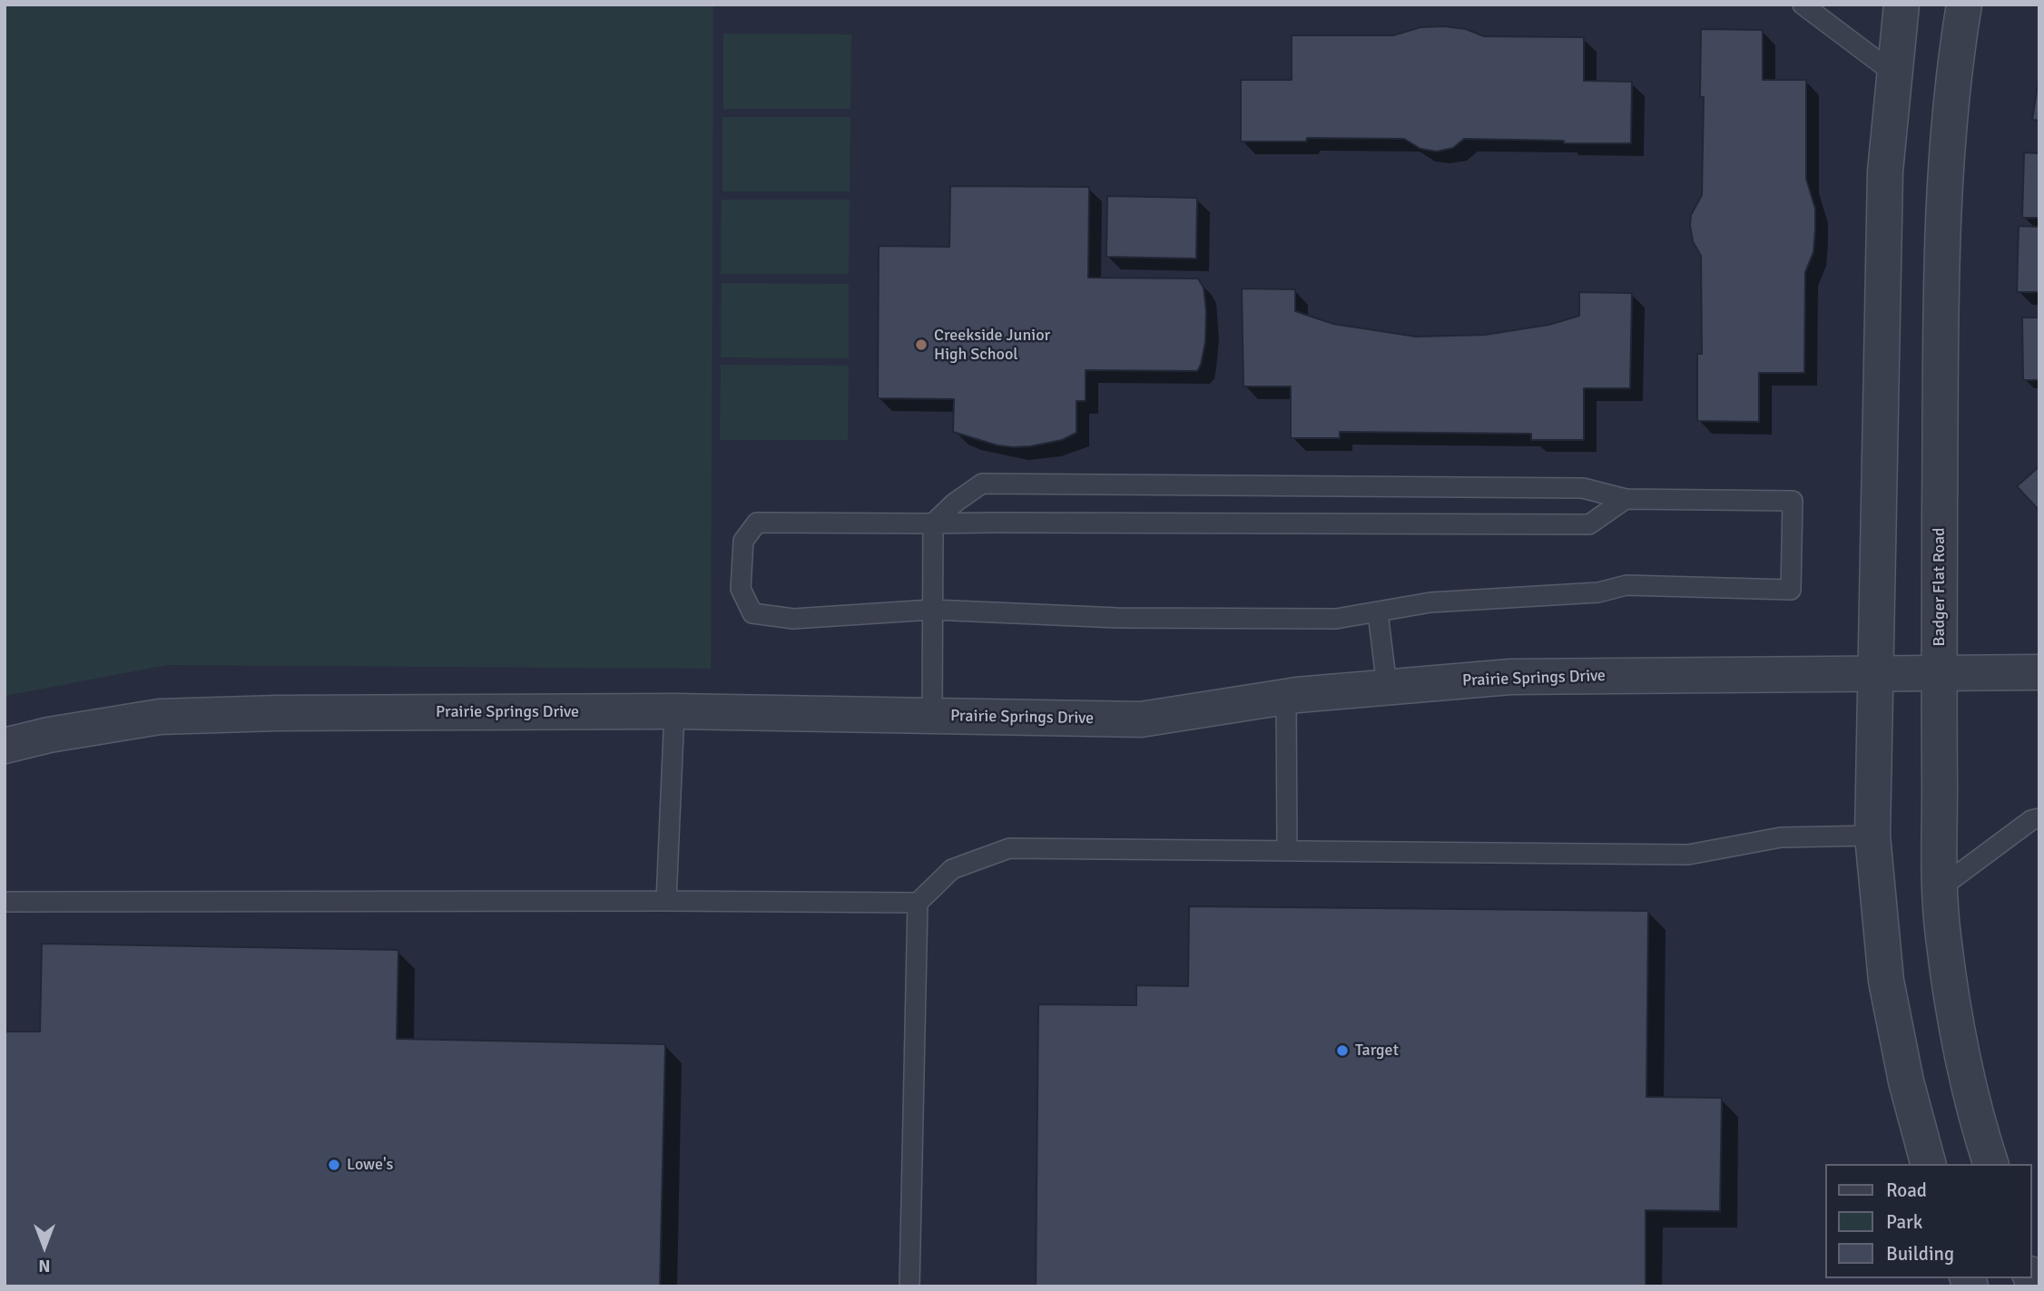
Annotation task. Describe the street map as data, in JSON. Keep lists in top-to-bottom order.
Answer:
{
  "streets": {
    "street": ["Badger Flat Road", "Prairie Springs Drive"]
  },
  "crossings": [
    ["Badger Flat Road", "Prairie Springs Drive"]
  ],
  "places": ["Creekside Junior High School", "Target", "Lowe's"],
  "legend": ["Road", "Park", "Building"],
  "north": "bottom"
}
